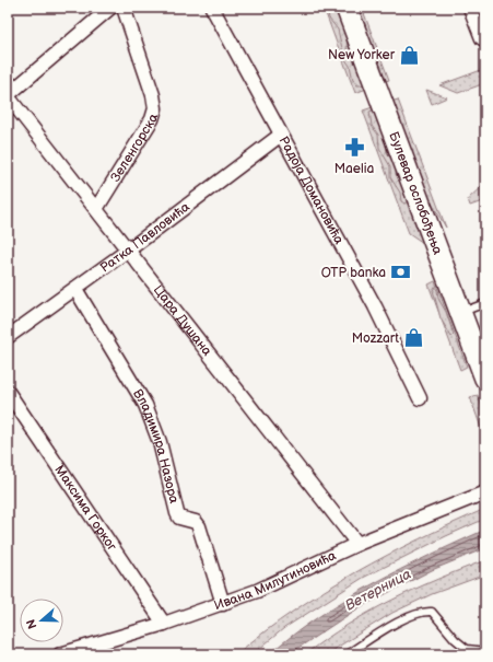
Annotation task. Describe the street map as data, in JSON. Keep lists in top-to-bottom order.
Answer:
{
  "streets": {
    "main road": ["Булевар ослобођења"],
    "street": [
      "Зеленгорска",
      "Радоја Домановића",
      "Ратка Павловића",
      "Цара Душана",
      "Владимира Назора",
      "Максима Горког",
      "Ивана Милутиновића"
    ]
  },
  "crossings": [
    ["Зеленгорска", "Цара Душана"],
    ["Радоја Домановића", "Ратка Павловића"],
    ["Ратка Павловића", "Цара Душана"],
    ["Ратка Павловића", "Владимира Назора"],
    ["Цара Душана", "Ивана Милутиновића"],
    ["Владимира Назора", "Ивана Милутиновића"],
    ["Максима Горког", "Ивана Милутиновића"]
  ],
  "water": ["Ветерница"],
  "places": {
    "shop": ["New Yorker", "Mozzart"],
    "pharmacy": ["Maelia"],
    "bank": ["OTP banka"]
  },
  "north": "left"
}
